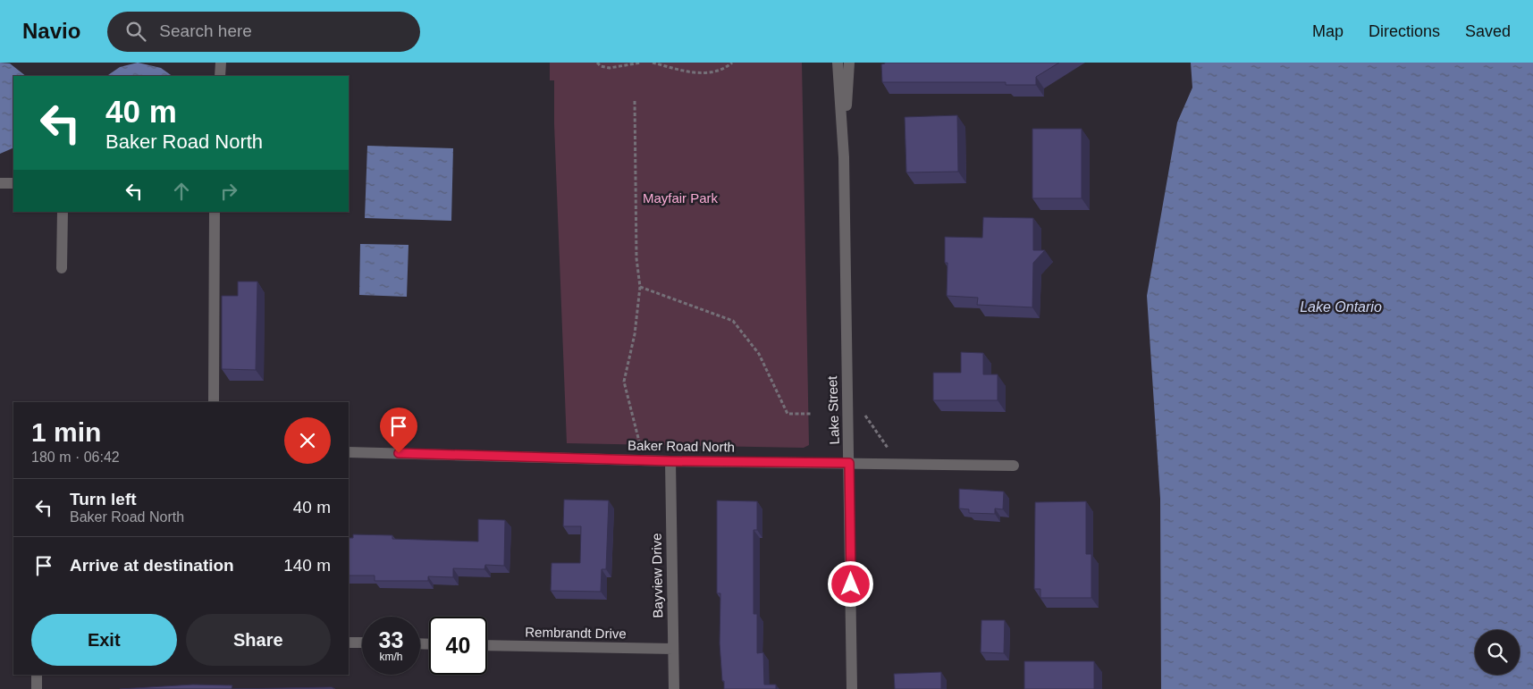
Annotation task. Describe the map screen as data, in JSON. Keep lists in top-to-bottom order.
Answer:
{
  "streets": {
    "street": [
      "Lake Street",
      "Baker Road North",
      "Bayview Drive",
      "Rembrandt Drive"
    ]
  },
  "crossings": [
    ["Lake Street", "Baker Road North"],
    ["Baker Road North", "Bayview Drive"],
    ["Bayview Drive", "Rembrandt Drive"]
  ],
  "water": ["Lake Ontario"],
  "parks": ["Mayfair Park"],
  "page": {
    "header": "Navio",
    "search": "Search here",
    "nav": ["Map", "Directions", "Saved"],
    "turn": ["40 m", "Baker Road North"],
    "heading": ["1 min", "180 m · 06:42"],
    "list": [
      {
        "name": "Turn left",
        "note": "Baker Road North",
        "value": "40 m"
      },
      {
        "name": "Arrive at destination",
        "value": "140 m"
      }
    ],
    "buttons": ["Exit", "Share"],
    "speed": "33 km/h",
    "limit": "40"
  }
}
